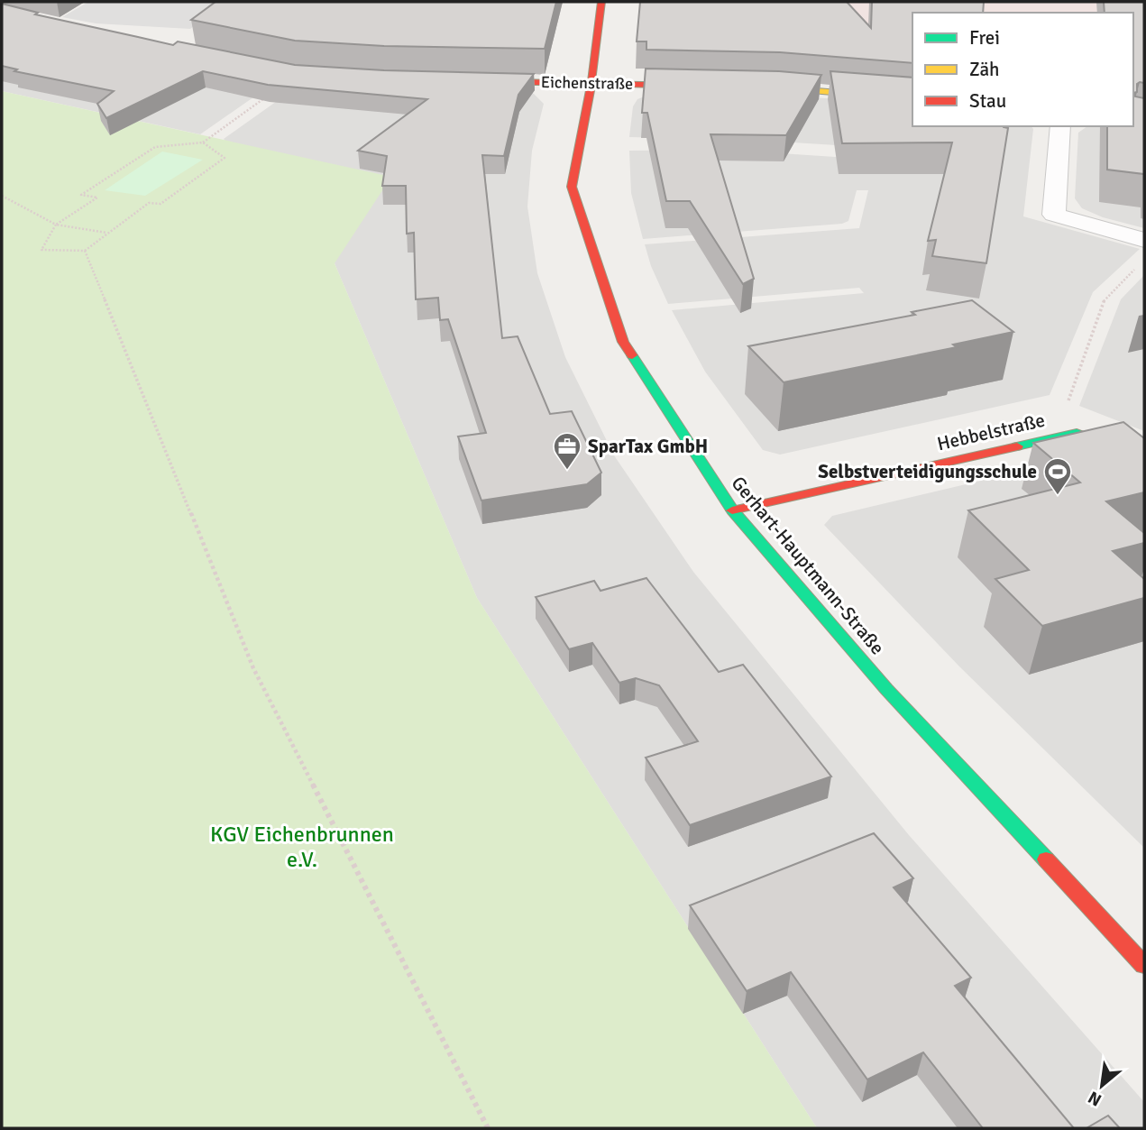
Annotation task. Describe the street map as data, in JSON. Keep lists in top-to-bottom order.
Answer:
{
  "streets": {
    "street": ["Eichenstraße", "Hebbelstraße", "Gerhart-Hauptmann-Straße"]
  },
  "crossings": [
    ["Eichenstraße", "Gerhart-Hauptmann-Straße"],
    ["Hebbelstraße", "Gerhart-Hauptmann-Straße"]
  ],
  "parks": ["KGV Eichenbrunnen e.V."],
  "places": {
    "office": ["SparTax GmbH"],
    "sports": ["Selbstverteidigungsschule"]
  },
  "legend": ["Frei", "Zäh", "Stau"],
  "north": "bottom left"
}
